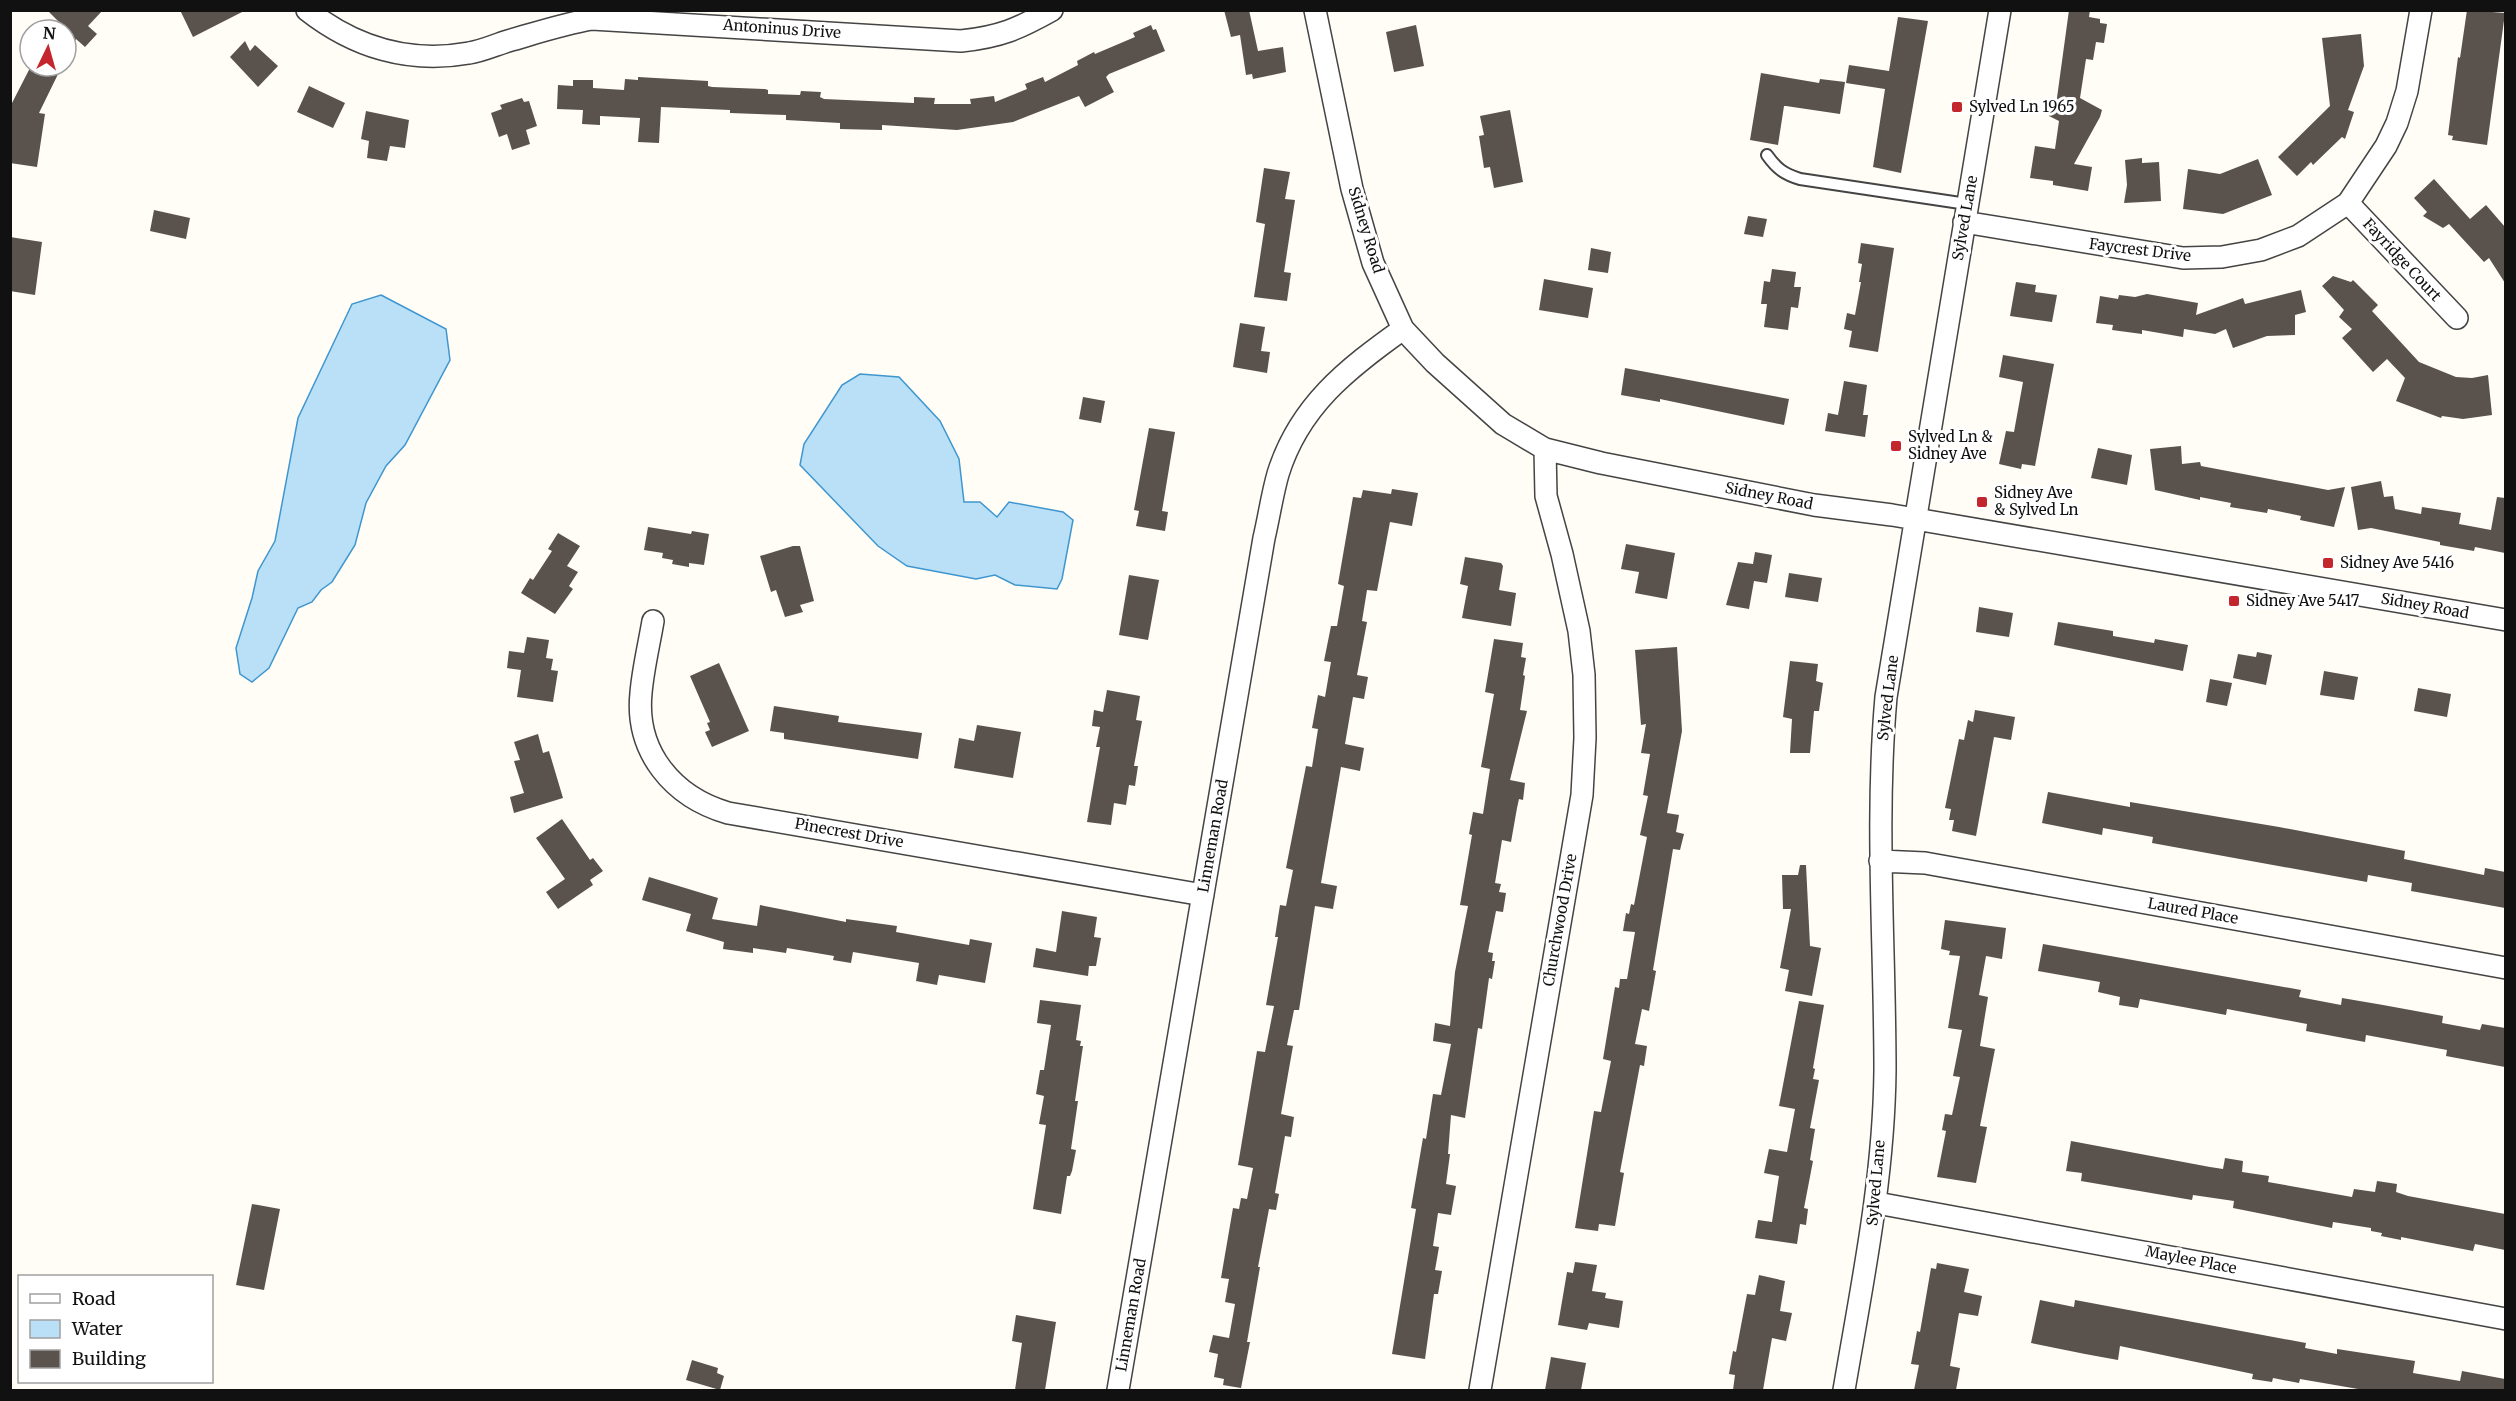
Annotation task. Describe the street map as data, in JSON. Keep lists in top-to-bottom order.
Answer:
{
  "streets": {
    "street": [
      "Antoninus Drive",
      "Sylved Lane",
      "Sidney Road",
      "Faycrest Drive",
      "Fayridge Court",
      "Pinecrest Drive",
      "Linneman Road",
      "Laured Place",
      "Churchwood Drive",
      "Maylee Place"
    ]
  },
  "crossings": [
    ["Sylved Lane", "Sidney Road"],
    ["Sylved Lane", "Faycrest Drive"],
    ["Sylved Lane", "Laured Place"],
    ["Sylved Lane", "Maylee Place"],
    ["Sidney Road", "Linneman Road"],
    ["Sidney Road", "Churchwood Drive"],
    ["Faycrest Drive", "Fayridge Court"],
    ["Pinecrest Drive", "Linneman Road"]
  ],
  "places": {
    "transit": [
      "Sylved Ln 1965",
      "Sylved Ln & Sidney Ave",
      "Sidney Ave & Sylved Ln",
      "Sidney Ave 5416",
      "Sidney Ave 5417"
    ]
  },
  "legend": ["Road", "Water", "Building"],
  "north": "top"
}
